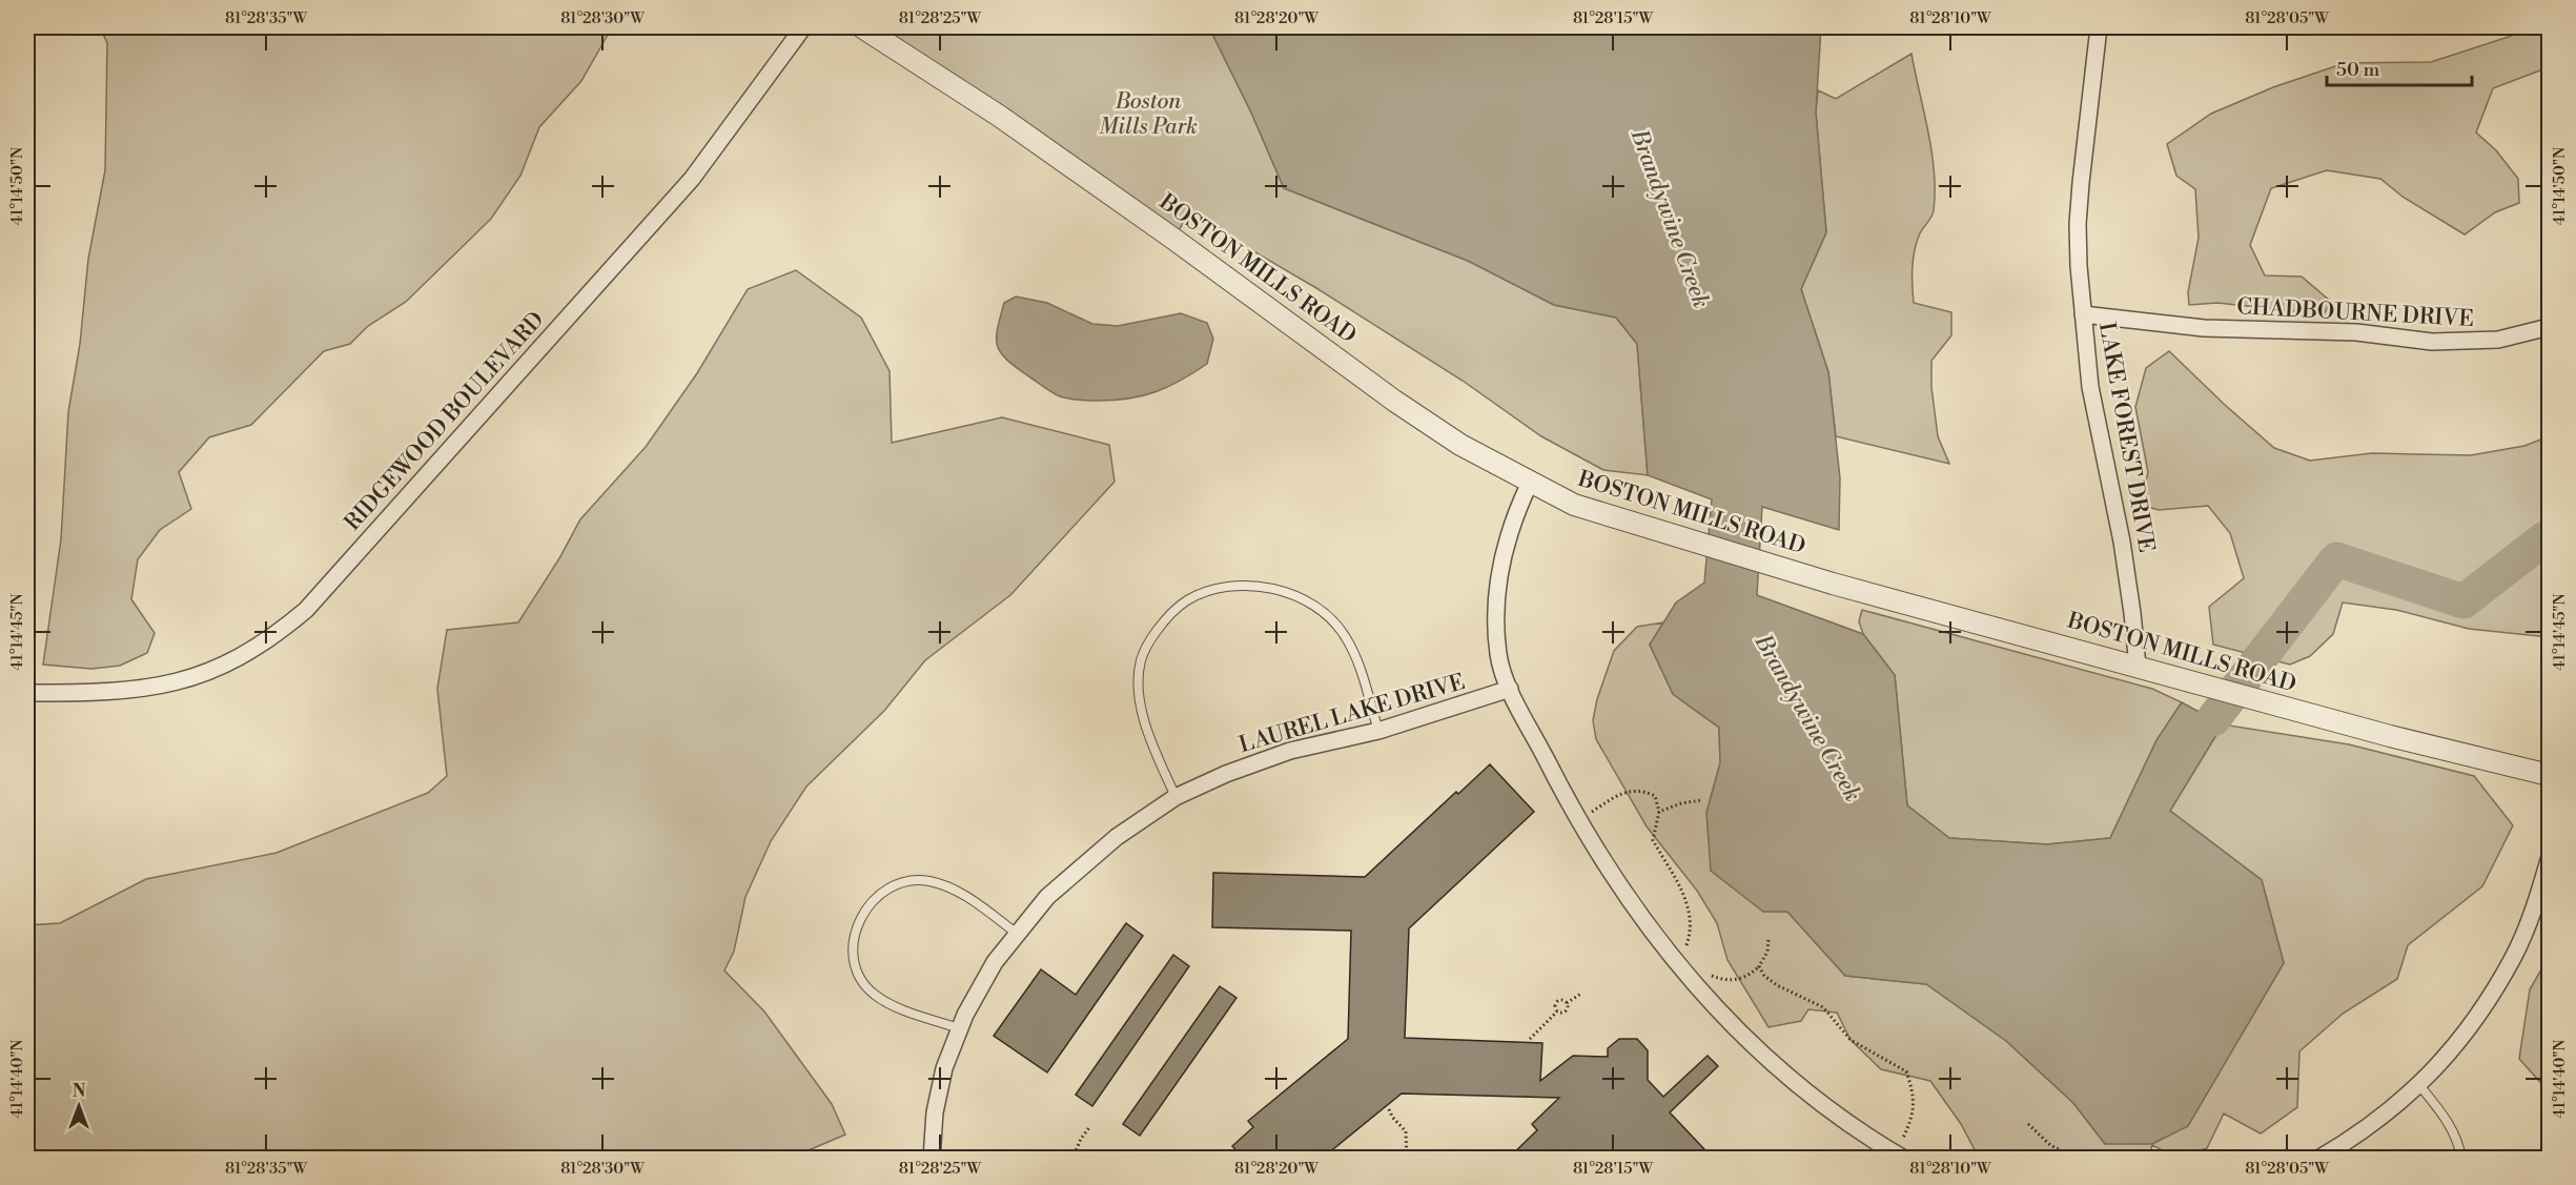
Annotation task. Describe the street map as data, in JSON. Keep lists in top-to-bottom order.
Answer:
{
  "streets": {
    "street": [
      "BOSTON MILLS ROAD",
      "CHADBOURNE DRIVE",
      "RIDGEWOOD BOULEVARD",
      "LAKE FOREST DRIVE",
      "LAUREL LAKE DRIVE"
    ]
  },
  "crossings": [
    ["BOSTON MILLS ROAD", "LAKE FOREST DRIVE"],
    ["CHADBOURNE DRIVE", "LAKE FOREST DRIVE"]
  ],
  "water": ["Brandywine Creek"],
  "parks": ["Boston Mills Park"],
  "scale_bar": "50 m",
  "north": "top",
  "coordinates": [
    "81°28'35\"W",
    "81°28'30\"W",
    "81°28'25\"W",
    "81°28'20\"W",
    "81°28'15\"W",
    "81°28'10\"W",
    "81°28'05\"W",
    "41°14'50\"N",
    "41°14'45\"N",
    "41°14'40\"N"
  ]
}
